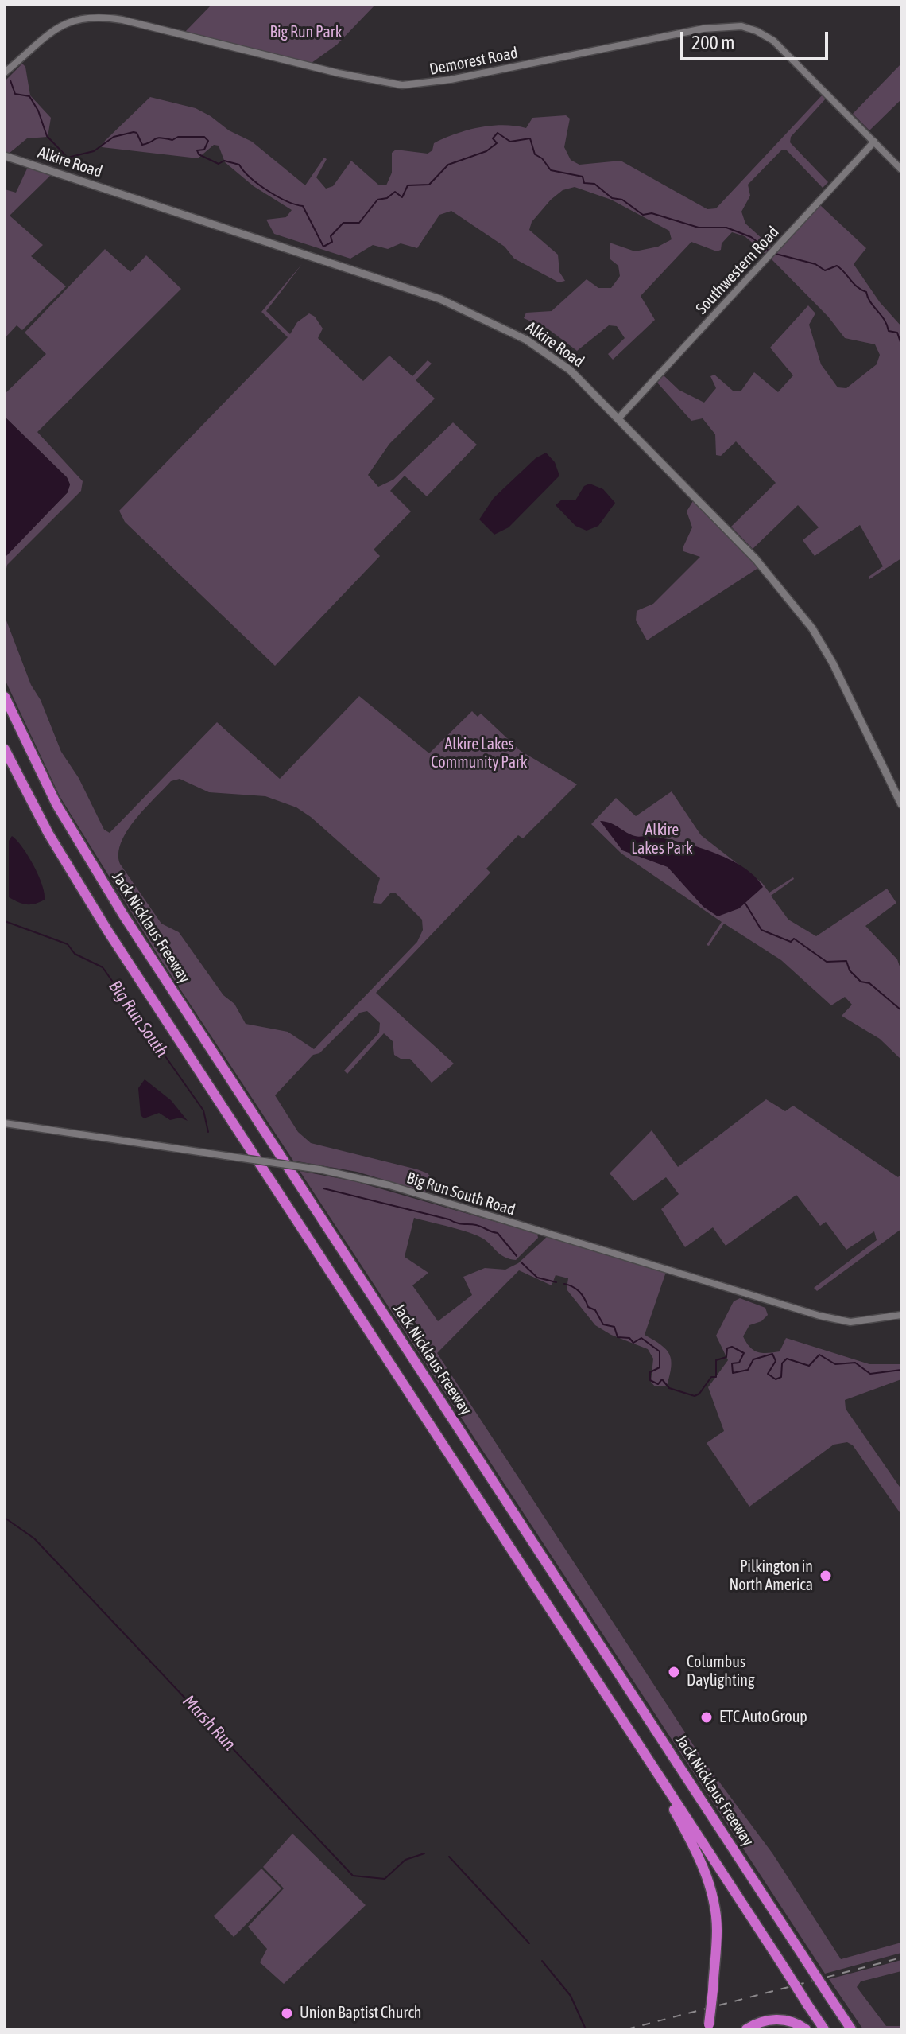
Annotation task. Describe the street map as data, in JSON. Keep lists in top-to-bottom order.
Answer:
{
  "streets": {
    "highway": ["Jack Nicklaus Freeway"],
    "main road": ["Alkire Road"],
    "street": ["Demorest Road", "Southwestern Road", "Big Run South Road"]
  },
  "crossings": [
    ["Demorest Road", "Southwestern Road"],
    ["Alkire Road", "Southwestern Road"]
  ],
  "water": ["Big Run South", "Marsh Run"],
  "parks": ["Big Run Park", "Alkire Lakes Community Park", "Alkire Lakes Park"],
  "places": [
    "Pilkington in North America",
    "Columbus Daylighting",
    "ETC Auto Group",
    "Union Baptist Church"
  ],
  "scale_bar": "200 m"
}
